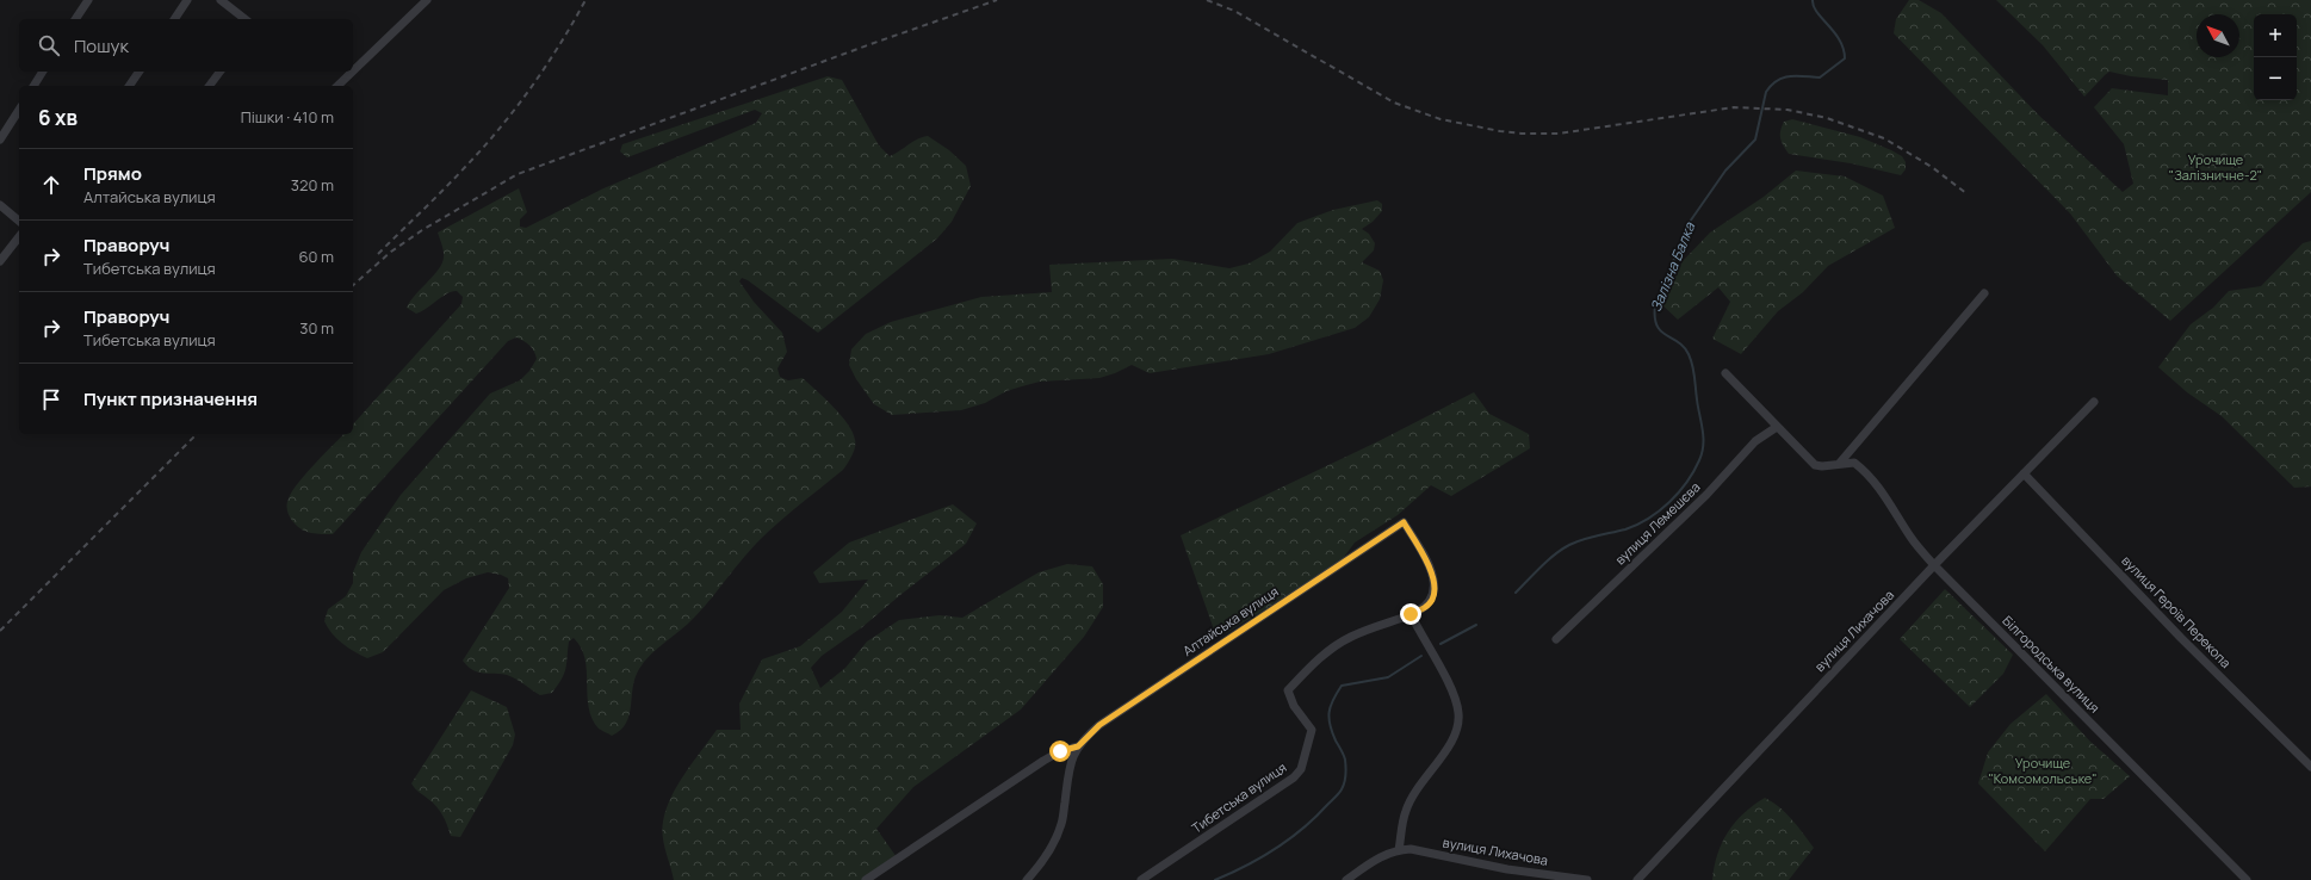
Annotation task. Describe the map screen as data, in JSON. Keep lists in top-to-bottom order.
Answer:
{
  "streets": {
    "street": [
      "вулиця Лемешєва",
      "вулиця Героїв Перекопа",
      "Алтайська вулиця",
      "вулиця Лихачова",
      "Білгородська вулиця",
      "Тибетська вулиця"
    ]
  },
  "crossings": [
    ["вулиця Героїв Перекопа", "вулиця Лихачова"],
    ["Алтайська вулиця", "Тибетська вулиця"],
    ["вулиця Лихачова", "Білгородська вулиця"]
  ],
  "water": ["Залізна Балка"],
  "parks": ["Урочище \"Залізничне-2\"", "Урочище \"Комсомольське\""],
  "north": "top left",
  "page": {
    "map_buttons": ["+", "−"],
    "search": "Пошук",
    "heading": ["6 хв", "Пішки · 410 m"],
    "list": [
      ["Прямо", "Алтайська вулиця", "320 m"],
      ["Праворуч", "Тибетська вулиця", "60 m"],
      ["Праворуч", "Тибетська вулиця", "30 m"],
      "Пункт призначення"
    ]
  }
}
